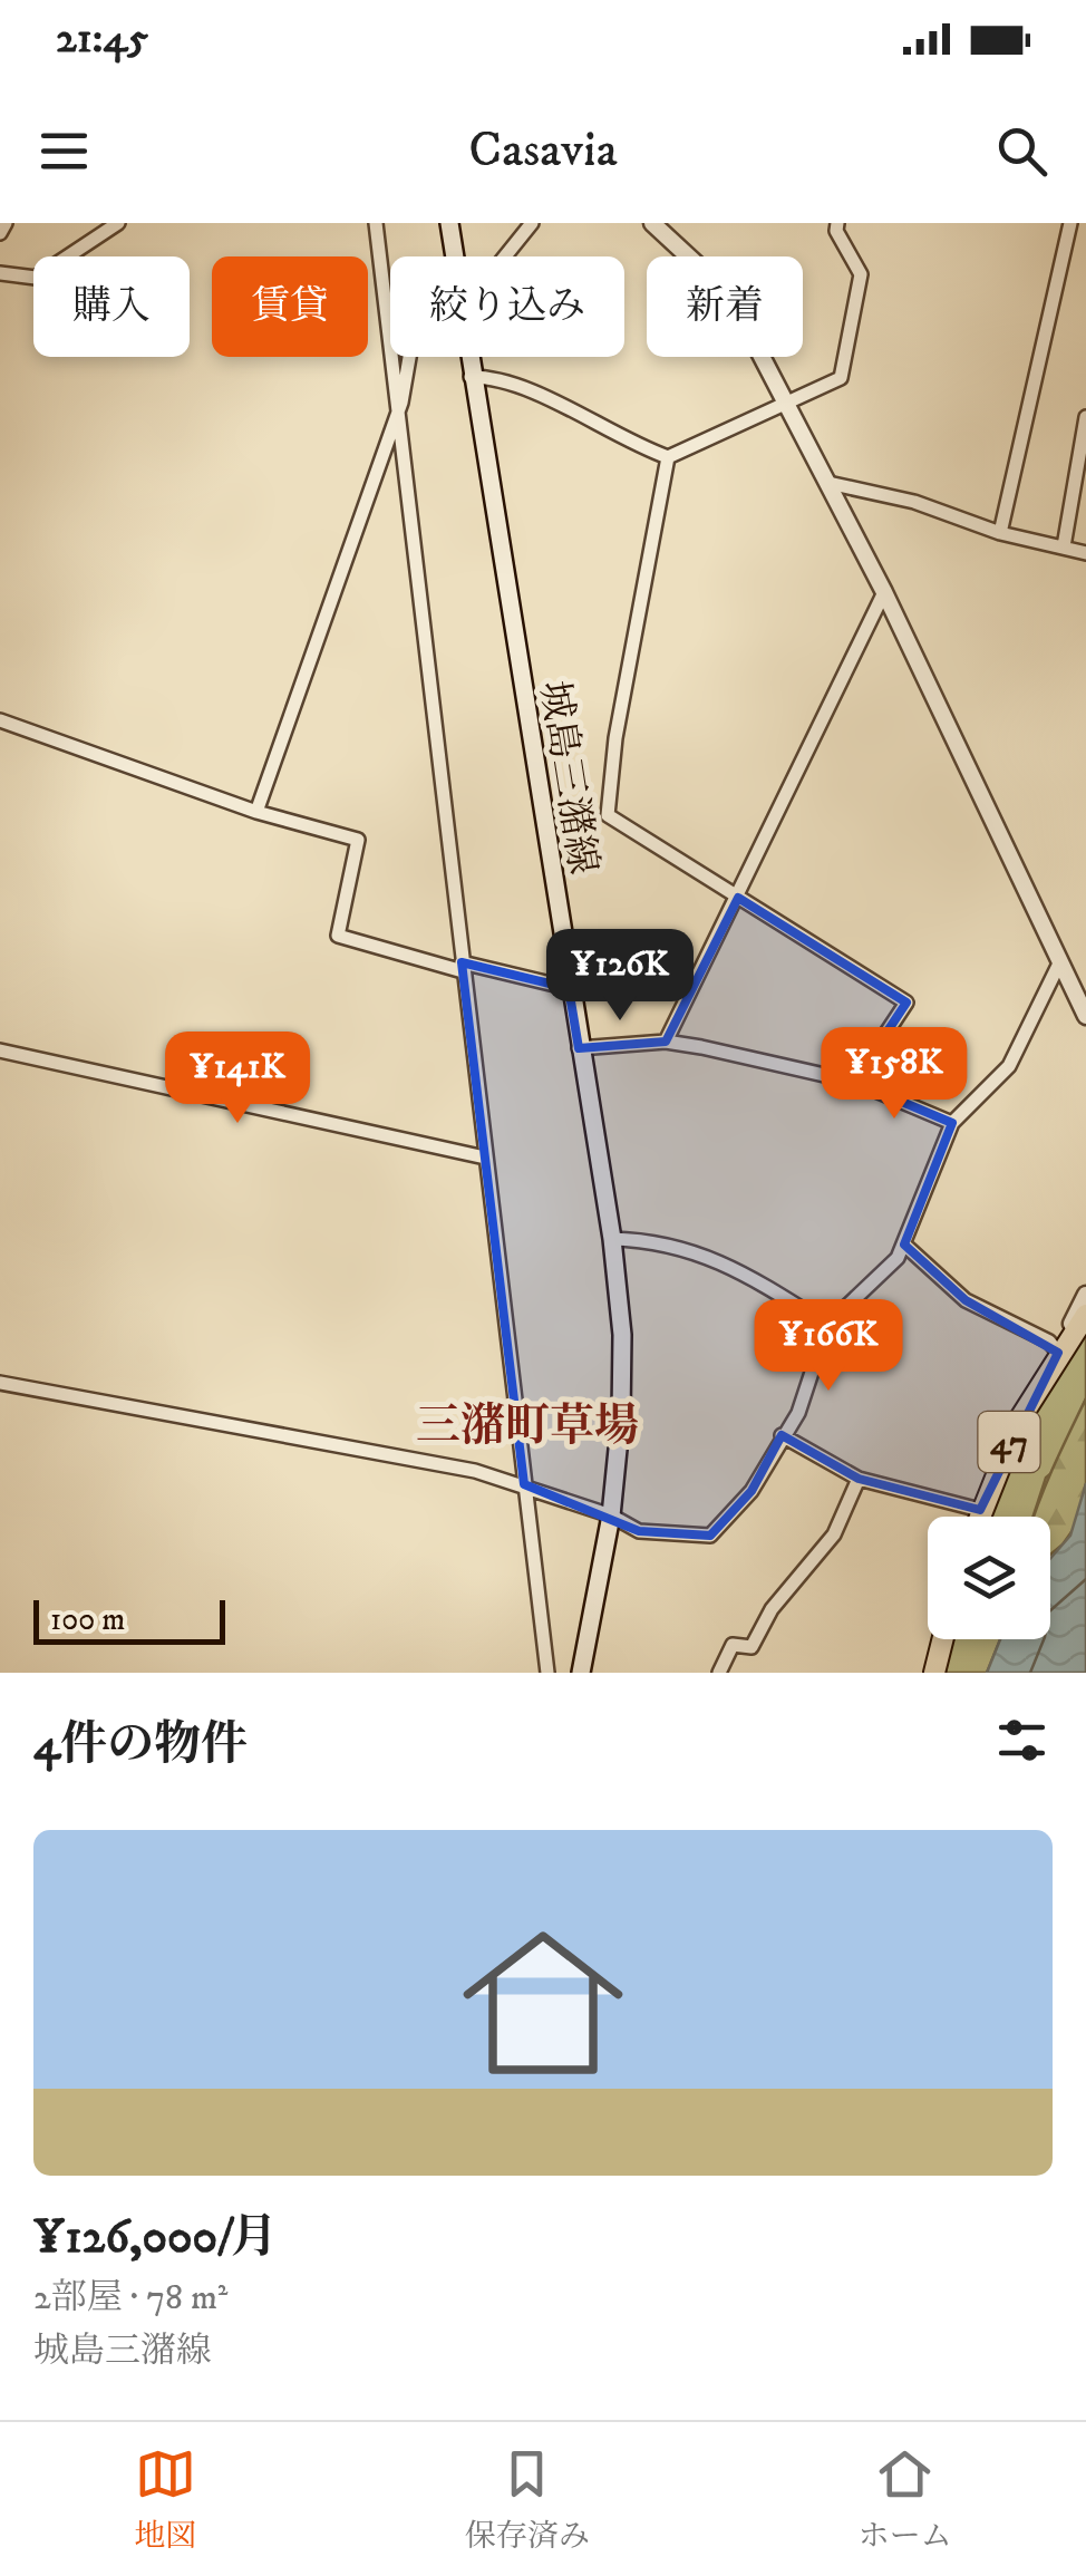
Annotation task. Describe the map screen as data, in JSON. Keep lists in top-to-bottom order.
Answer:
{
  "streets": {
    "main road": ["城島三潴線", "47"]
  },
  "districts": ["三潴町草場"],
  "scale_bar": "100 m",
  "page": {
    "status": "21:45",
    "header": "Casavia",
    "chip": [
      "購入",
      "賃貸",
      "絞り込み",
      "新着"
    ],
    "price": [
      "¥126K",
      "¥158K",
      "¥141K",
      "¥166K"
    ],
    "scale": "100 m",
    "heading": "4件の物件",
    "list": [
      {
        "name": "¥126,000/月",
        "note": "2部屋 · 78 m² · 城島三潴線"
      }
    ],
    "tabs": ["地図", "保存済み", "ホーム"]
  }
}
